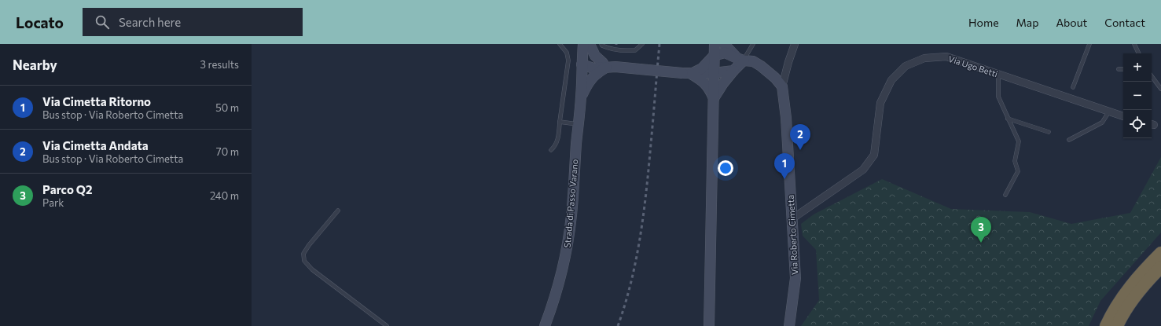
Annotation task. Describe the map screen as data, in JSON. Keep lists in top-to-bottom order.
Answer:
{
  "streets": {
    "street": ["Via Ugo Betti", "Strada di Passo Varano", "Via Roberto Cimetta"]
  },
  "crossings": [
    ["Via Ugo Betti", "Via Roberto Cimetta"]
  ],
  "page": {
    "header": "Locato",
    "search": "Search here",
    "nav": [
      "Home",
      "Map",
      "About",
      "Contact"
    ],
    "heading": ["Nearby", "3 results"],
    "map_buttons": ["+", "−"],
    "list": [
      {
        "mark": "1",
        "name": "Via Cimetta Ritorno",
        "note": "Bus stop · Via Roberto Cimetta",
        "value": "50 m"
      },
      {
        "mark": "2",
        "name": "Via Cimetta Andata",
        "note": "Bus stop · Via Roberto Cimetta",
        "value": "70 m"
      },
      {
        "mark": "3",
        "name": "Parco Q2",
        "note": "Park",
        "value": "240 m"
      }
    ],
    "pins": ["2", "1", "3"]
  }
}
